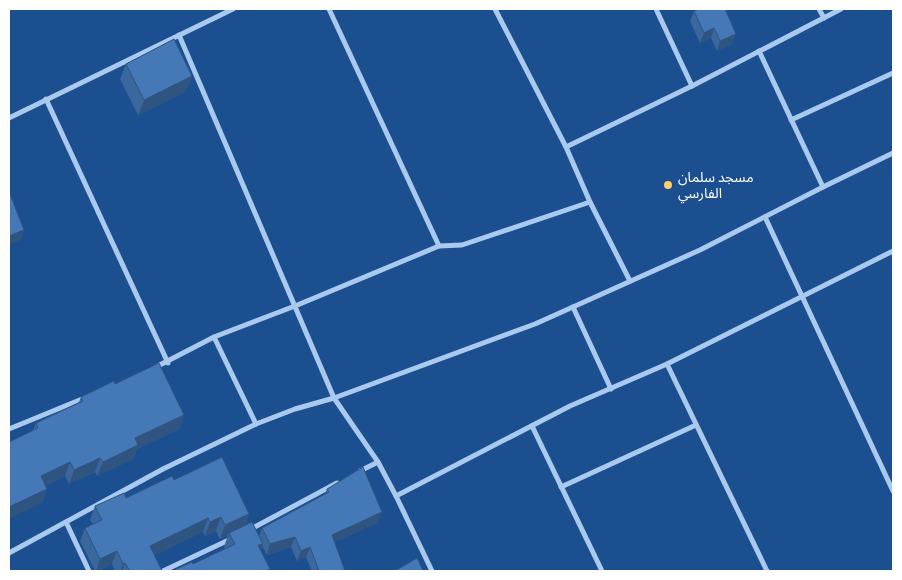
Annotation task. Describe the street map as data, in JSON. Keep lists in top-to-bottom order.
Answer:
{
  "places": ["مسجد سلمان الفارسي"]
}
